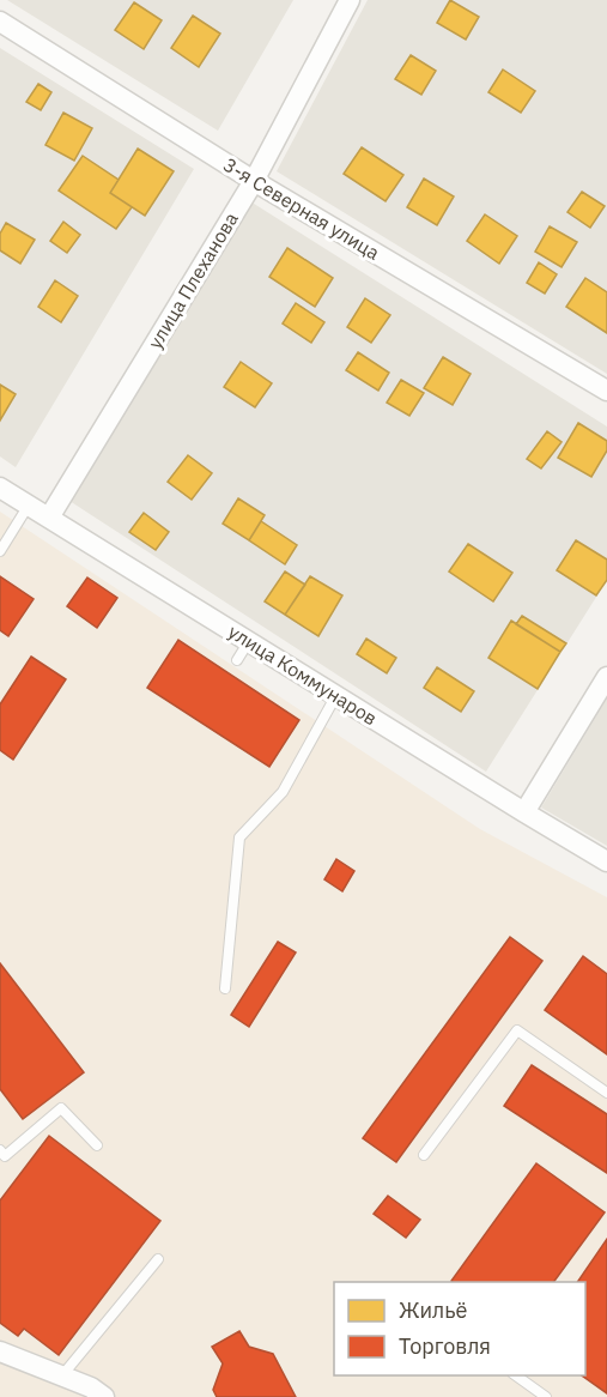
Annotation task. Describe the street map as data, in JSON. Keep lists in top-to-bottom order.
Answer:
{
  "streets": {
    "street": ["3-я Северная улица", "улица Плеханова", "улица Коммунаров"]
  },
  "crossings": [
    ["3-я Северная улица", "улица Плеханова"],
    ["улица Плеханова", "улица Коммунаров"]
  ],
  "legend": ["Жильё", "Торговля"]
}
